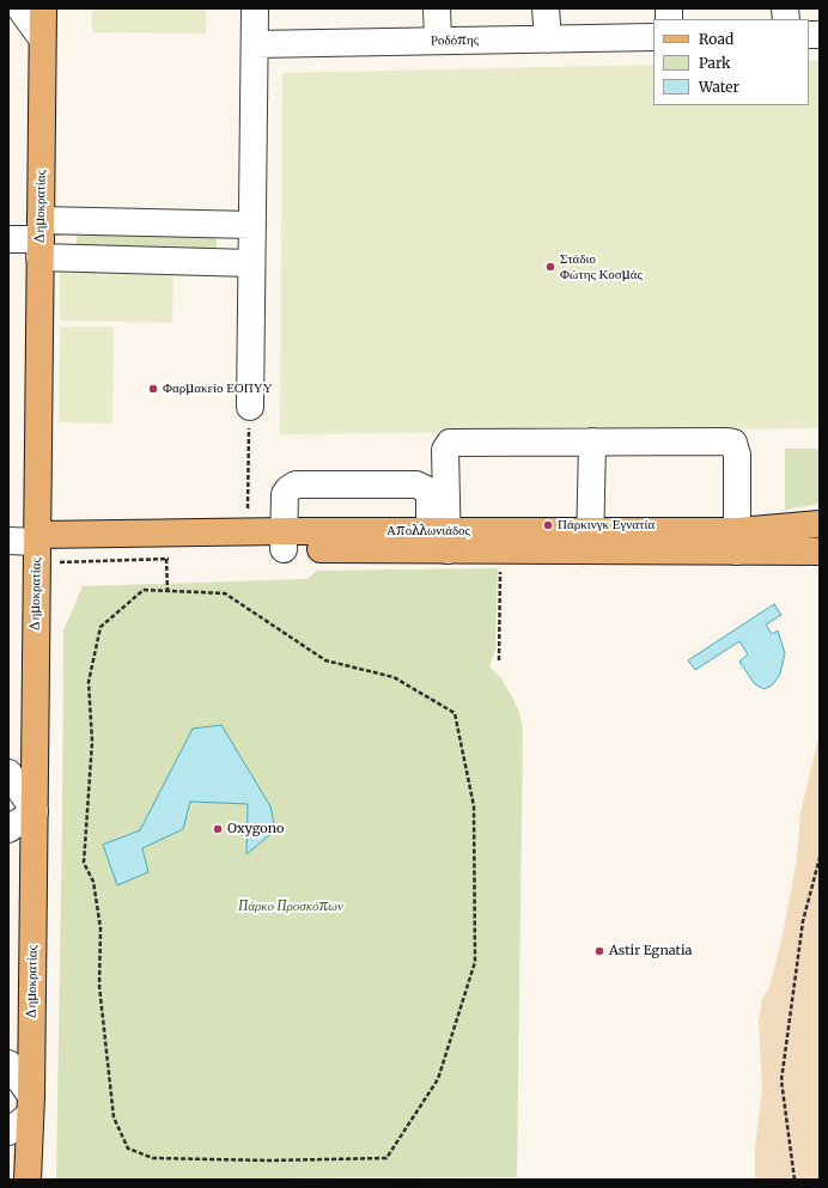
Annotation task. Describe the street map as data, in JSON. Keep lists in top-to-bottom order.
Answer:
{
  "streets": {
    "main road": ["Δημοκρατίας", "Απολλωνιάδος"],
    "street": ["Ροδόπης"]
  },
  "crossings": [
    ["Δημοκρατίας", "Απολλωνιάδος"]
  ],
  "parks": ["Πάρκο Προσκόπων"],
  "places": [
    "Στάδιο Φώτης Κοσμάς",
    "Φαρμακείο ΕΟΠΥΥ",
    "Πάρκινγκ Εγνατία",
    "Oxygono",
    "Astir Egnatia"
  ],
  "legend": ["Road", "Park", "Water"]
}
